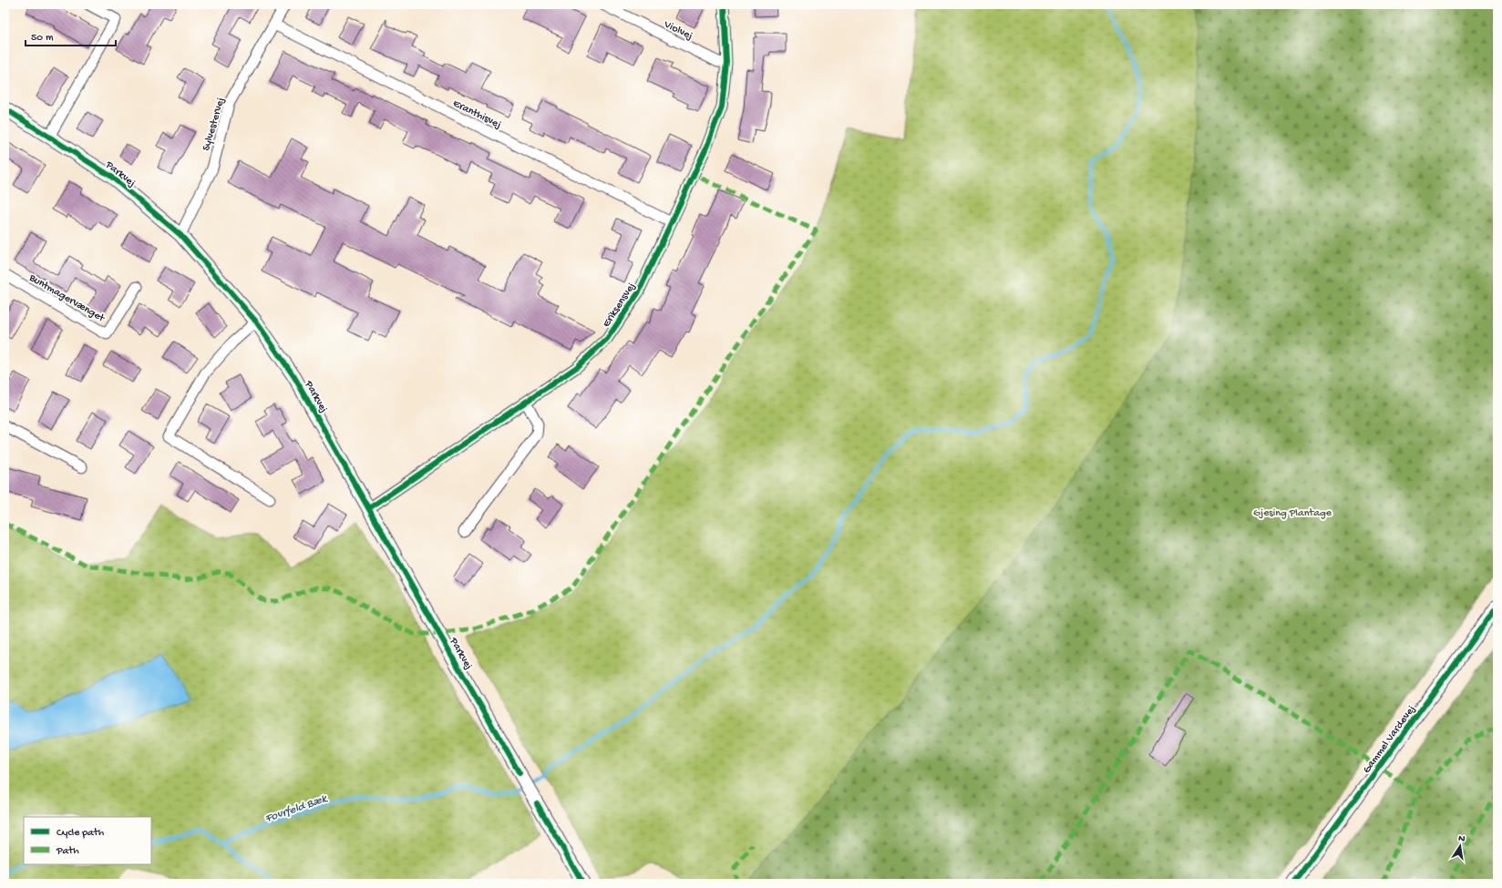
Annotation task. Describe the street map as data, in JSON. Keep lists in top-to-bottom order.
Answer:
{
  "streets": {
    "street": [
      "Violvej",
      "Eranthisvej",
      "Sylvestervej",
      "Parkvej",
      "Buntmagervænget",
      "Eriksensvej",
      "Gammel Vardevej"
    ]
  },
  "crossings": [
    ["Violvej", "Eriksensvej"],
    ["Eranthisvej", "Sylvestervej"],
    ["Eranthisvej", "Eriksensvej"],
    ["Sylvestervej", "Parkvej"],
    ["Parkvej", "Eriksensvej"]
  ],
  "water": ["Fovrfeld Bæk"],
  "parks": ["Gjesing Plantage"],
  "legend": ["Cycle path", "Path"],
  "scale_bar": "50 m",
  "north": "top"
}
